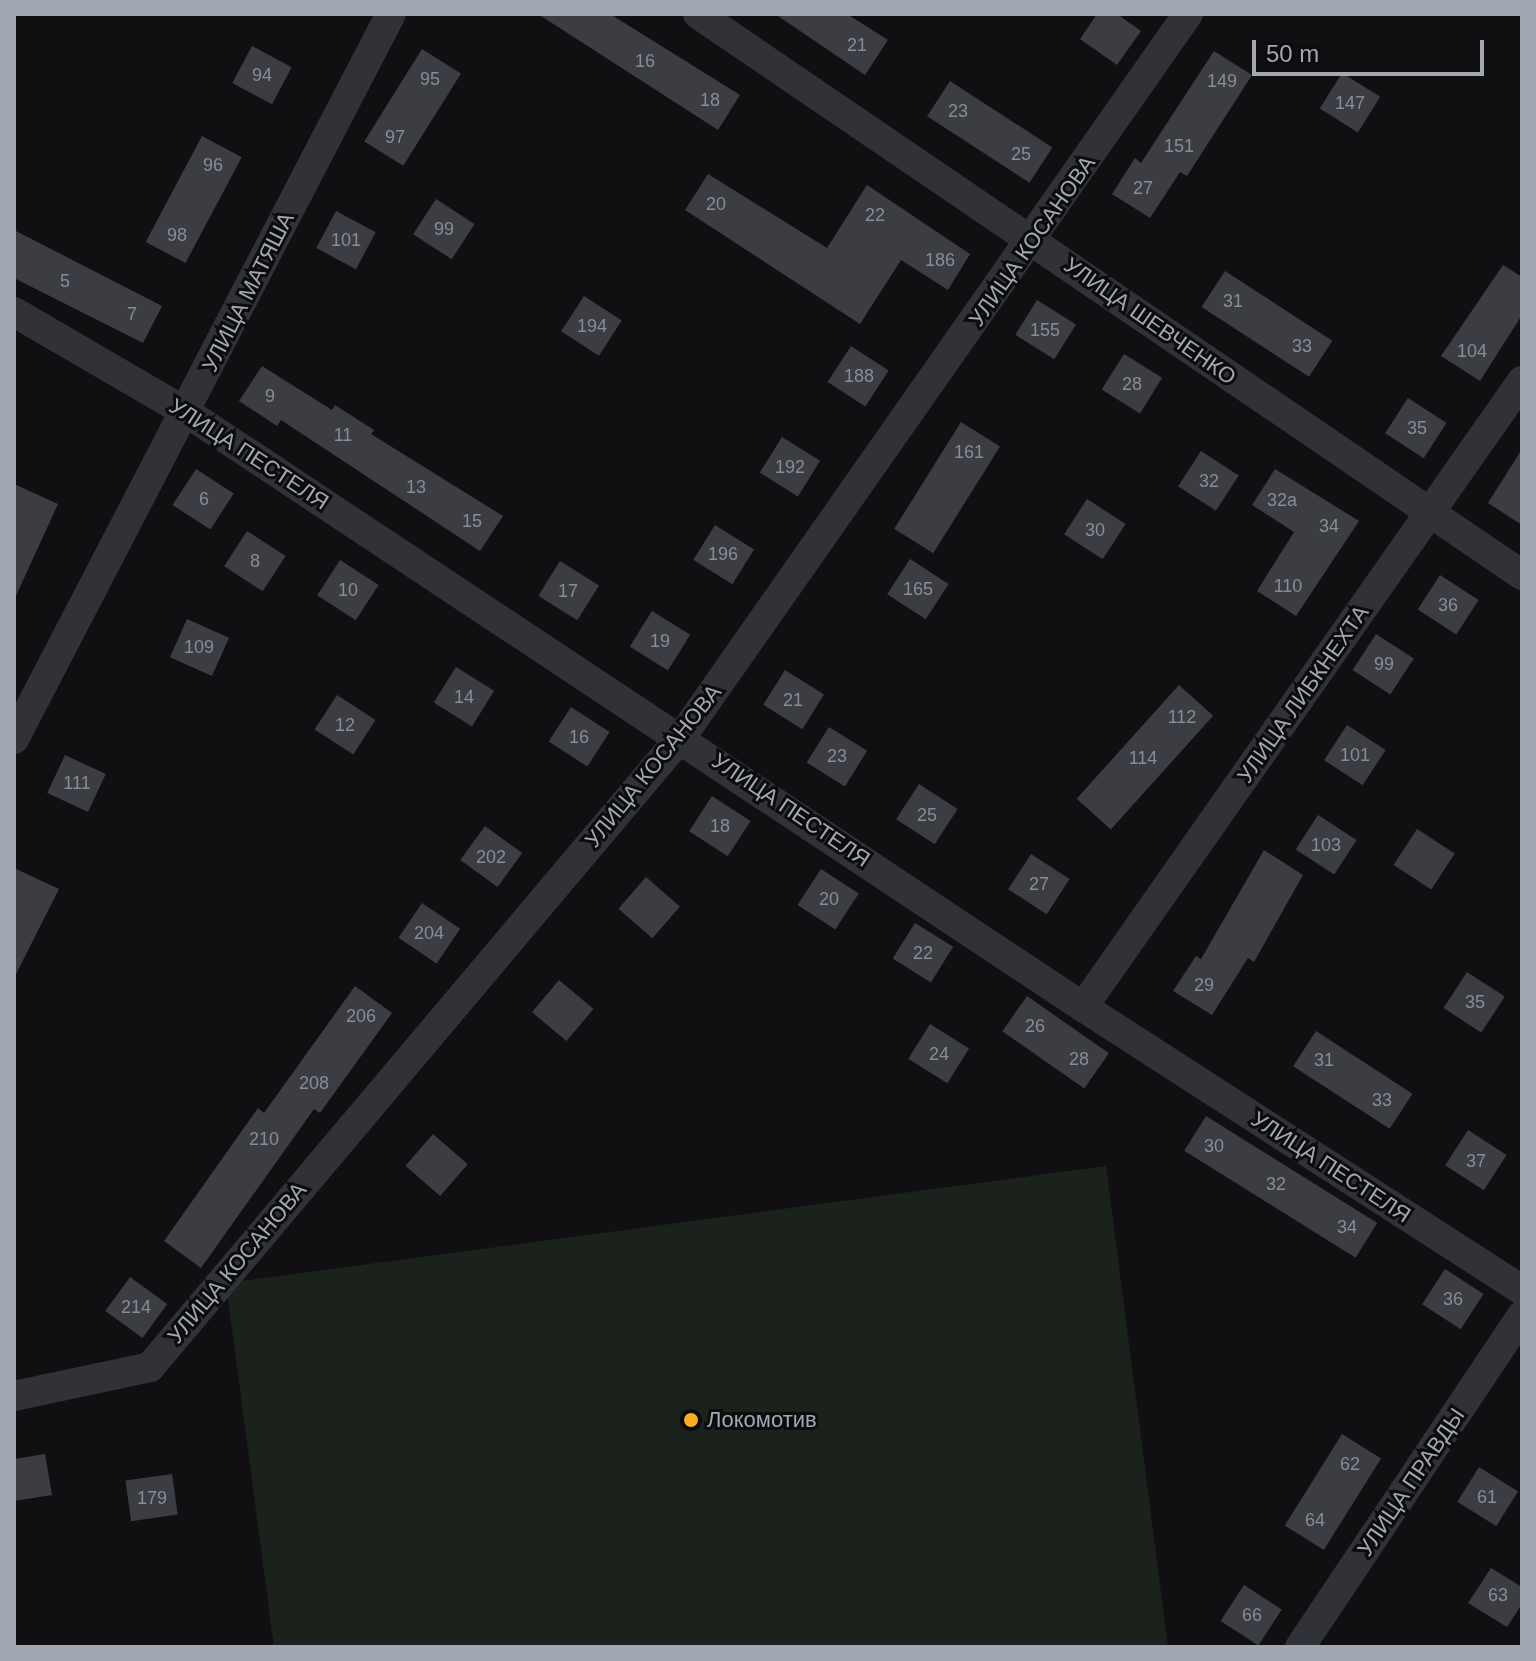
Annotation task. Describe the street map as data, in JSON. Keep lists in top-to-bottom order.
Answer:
{
  "streets": {
    "street": [
      "УЛИЦА КОСАНОВА",
      "УЛИЦА МАТЯША",
      "УЛИЦА ШЕВЧЕНКО",
      "УЛИЦА ПЕСТЕЛЯ",
      "УЛИЦА ЛИБКНЕХТА",
      "УЛИЦА ПРАВДЫ"
    ]
  },
  "crossings": [
    ["УЛИЦА КОСАНОВА", "УЛИЦА ШЕВЧЕНКО"],
    ["УЛИЦА КОСАНОВА", "УЛИЦА ПЕСТЕЛЯ"],
    ["УЛИЦА МАТЯША", "УЛИЦА ПЕСТЕЛЯ"],
    ["УЛИЦА ШЕВЧЕНКО", "УЛИЦА ЛИБКНЕХТА"],
    ["УЛИЦА ПЕСТЕЛЯ", "УЛИЦА ЛИБКНЕХТА"]
  ],
  "places": ["Локомотив"],
  "house_numbers": [
    "21",
    "16",
    "94",
    "95",
    "149",
    "18",
    "147",
    "23",
    "97",
    "151",
    "25",
    "96",
    "27",
    "20",
    "22",
    "99",
    "98",
    "101",
    "186",
    "5",
    "31",
    "7",
    "194",
    "155",
    "33",
    "104",
    "188",
    "28",
    "9",
    "35",
    "11",
    "161",
    "192",
    "32",
    "13",
    "6",
    "32а",
    "15",
    "34",
    "30",
    "196",
    "8",
    "110",
    "165",
    "10",
    "17",
    "36",
    "19",
    "109",
    "99",
    "14",
    "21",
    "112",
    "12",
    "16",
    "101",
    "23",
    "114",
    "111",
    "25",
    "18",
    "103",
    "202",
    "27",
    "20",
    "204",
    "22",
    "29",
    "35",
    "206",
    "26",
    "24",
    "28",
    "31",
    "208",
    "33",
    "210",
    "30",
    "37",
    "32",
    "34",
    "36",
    "214",
    "62",
    "61",
    "179",
    "64",
    "63",
    "66"
  ],
  "scale_bar": "50 m"
}
